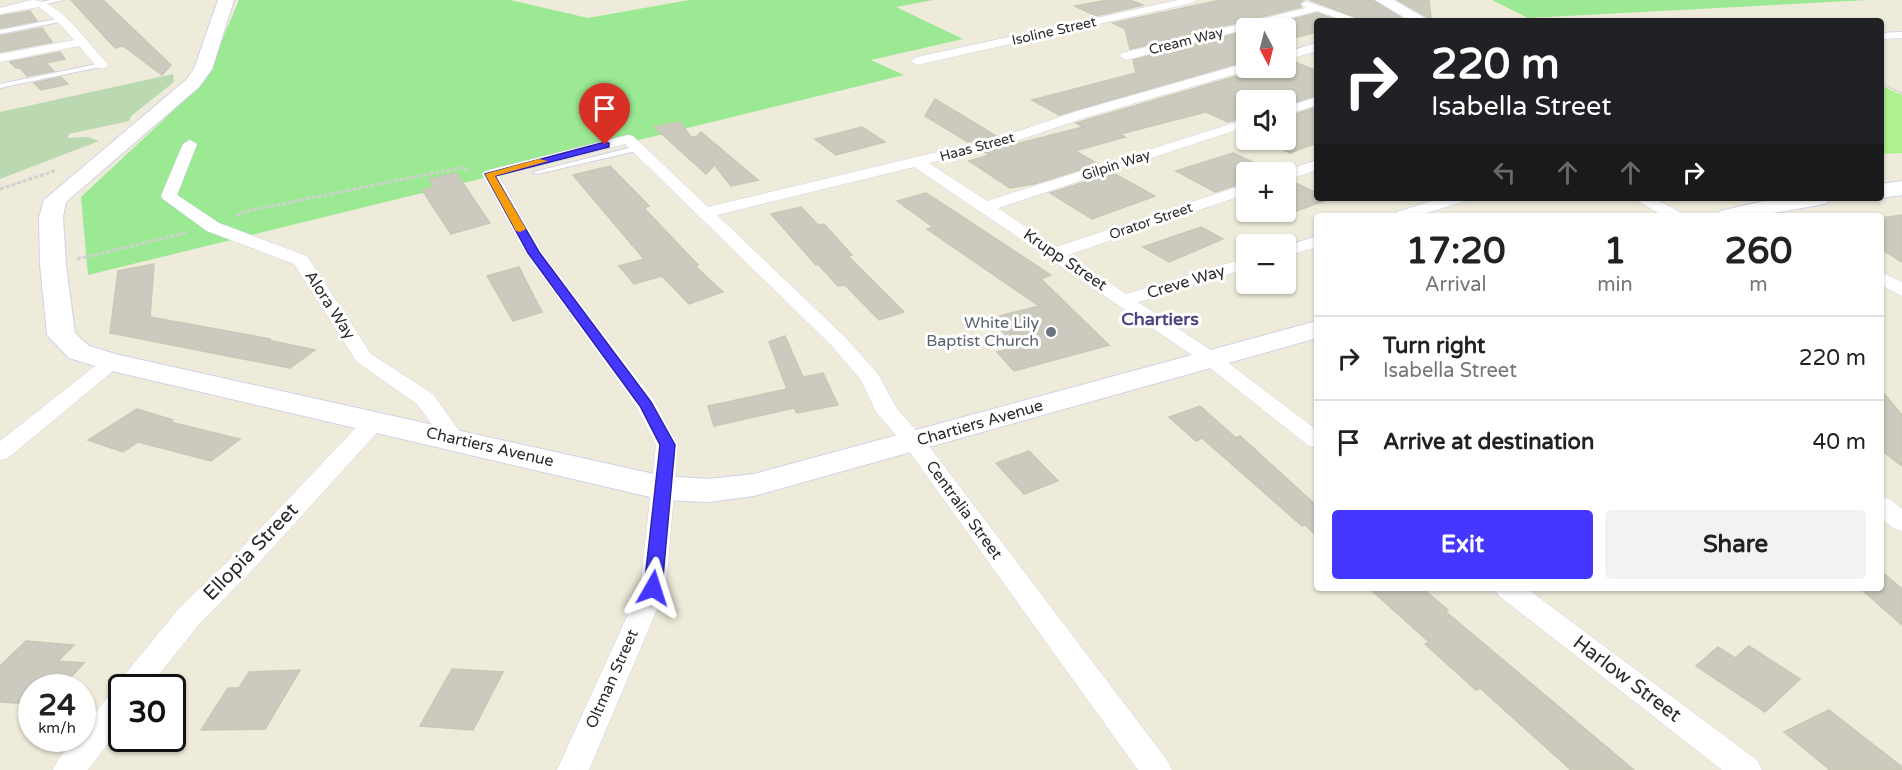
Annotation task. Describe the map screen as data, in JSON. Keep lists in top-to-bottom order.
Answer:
{
  "streets": {
    "street": [
      "Isoline Street",
      "Cream Way",
      "Haas Street",
      "Gilpin Way",
      "Orator Street",
      "Krupp Street",
      "Creve Way",
      "Alora Way",
      "Chartiers Avenue",
      "Centralia Street",
      "Ellopia Street",
      "Oltman Street",
      "Harlow Street"
    ]
  },
  "crossings": [
    ["Haas Street", "Krupp Street"],
    ["Haas Street", "Centralia Street"],
    ["Gilpin Way", "Krupp Street"],
    ["Orator Street", "Krupp Street"],
    ["Krupp Street", "Creve Way"],
    ["Krupp Street", "Chartiers Avenue"],
    ["Alora Way", "Chartiers Avenue"],
    ["Chartiers Avenue", "Centralia Street"],
    ["Chartiers Avenue", "Ellopia Street"],
    ["Chartiers Avenue", "Oltman Street"]
  ],
  "districts": ["Chartiers"],
  "places": ["White Lily Baptist Church"],
  "north": "bottom",
  "page": {
    "map_buttons": ["+", "−"],
    "turn": ["220 m", "Isabella Street"],
    "eta": [
      "17:20",
      "Arrival",
      "1",
      "min",
      "260",
      "m"
    ],
    "list": [
      {
        "name": "Turn right",
        "note": "Isabella Street",
        "value": "220 m"
      },
      {
        "name": "Arrive at destination",
        "value": "40 m"
      }
    ],
    "buttons": ["Exit", "Share"],
    "speed": "24 km/h",
    "limit": "30"
  }
}
